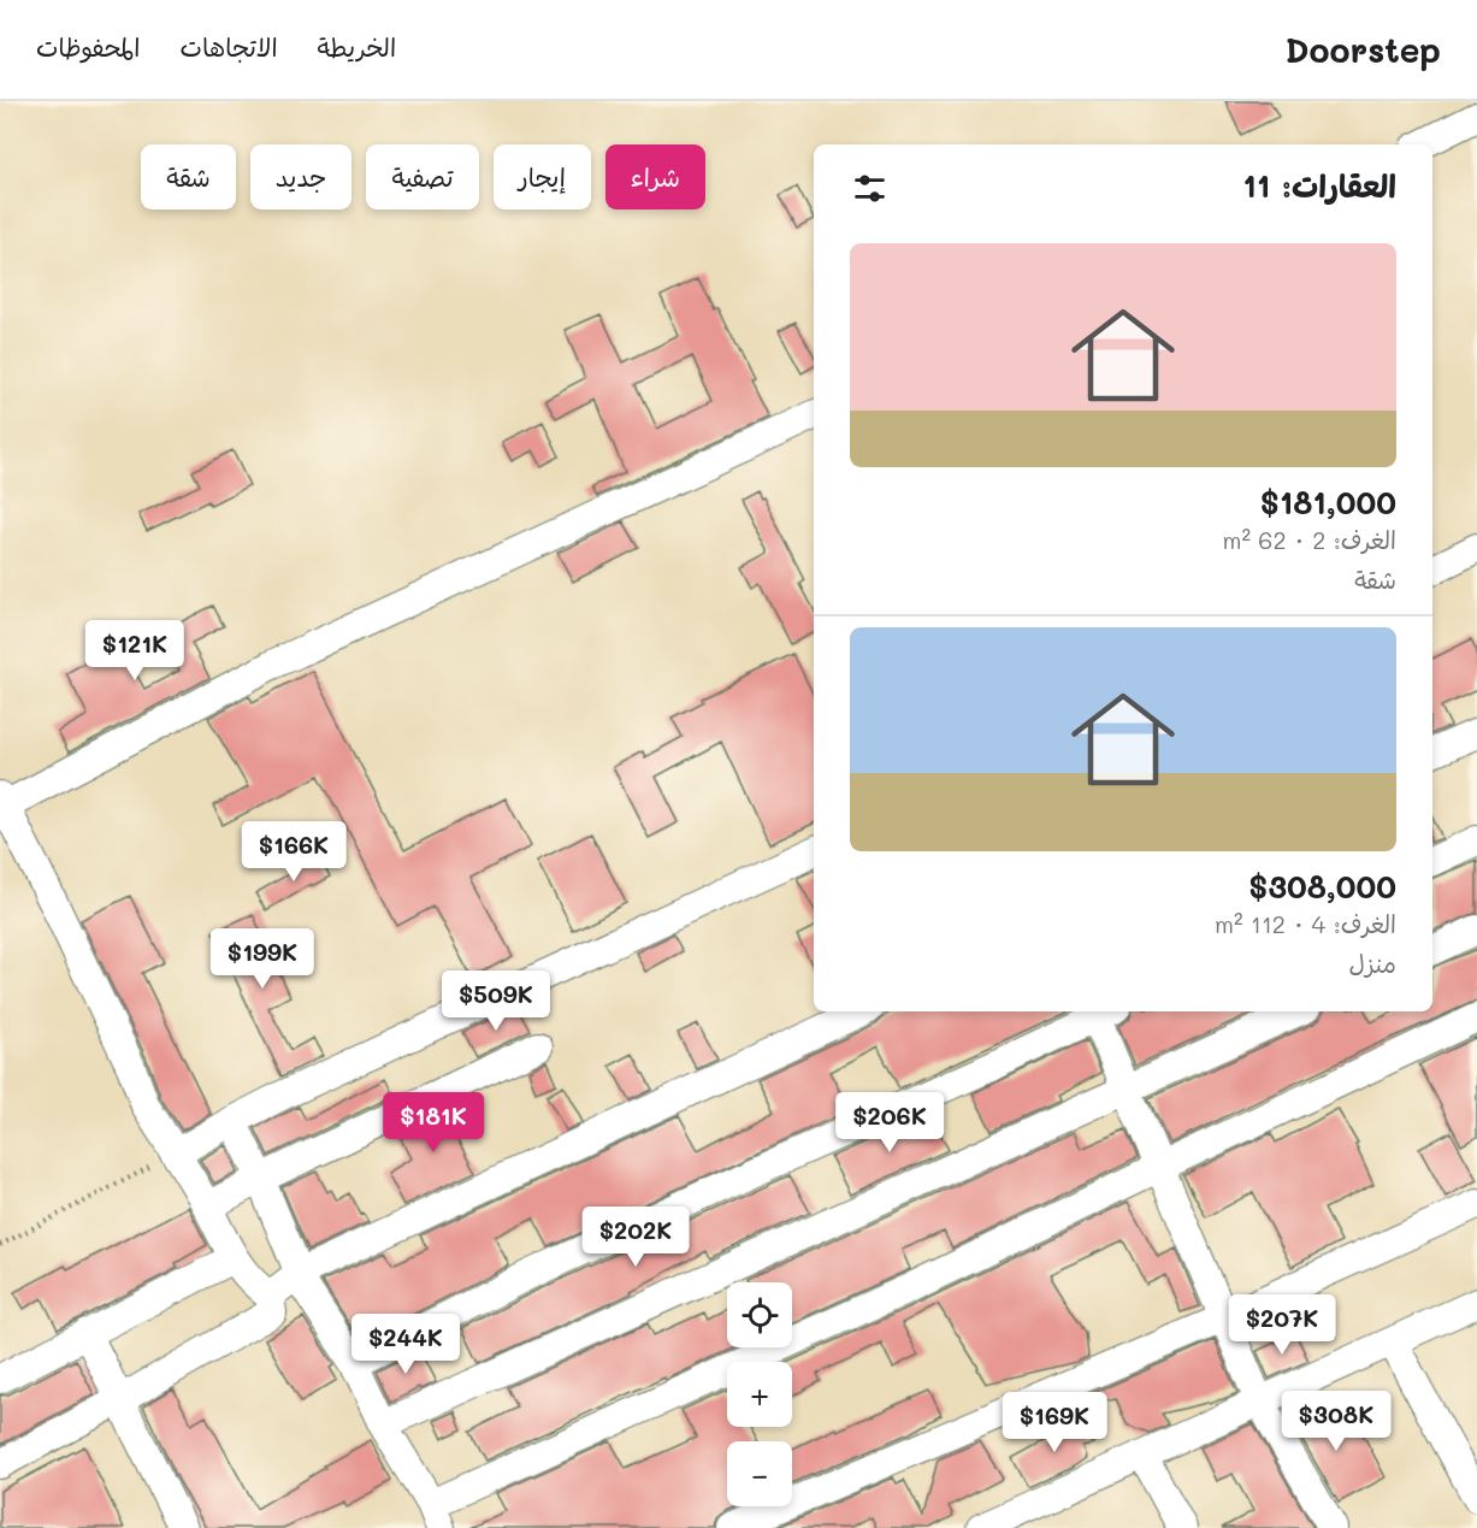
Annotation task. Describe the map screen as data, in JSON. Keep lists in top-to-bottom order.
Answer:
{
  "page": {
    "header": "Doorstep",
    "nav": ["الخريطة", "الاتجاهات", "المحفوظات"],
    "chip": [
      "شراء",
      "إيجار",
      "تصفية",
      "جديد",
      "شقة"
    ],
    "heading": "العقارات: 11",
    "list": [
      {
        "name": "$181,000",
        "note": "الغرف: 2 · 62 m² · شقة"
      },
      {
        "name": "$308,000",
        "note": "الغرف: 4 · 112 m² · منزل"
      }
    ],
    "price": [
      "$121K",
      "$166K",
      "$199K",
      "$509K",
      "$181K",
      "$206K",
      "$202K",
      "$207K",
      "$244K",
      "$308K",
      "$169K"
    ],
    "map_buttons": ["+", "−"]
  }
}
